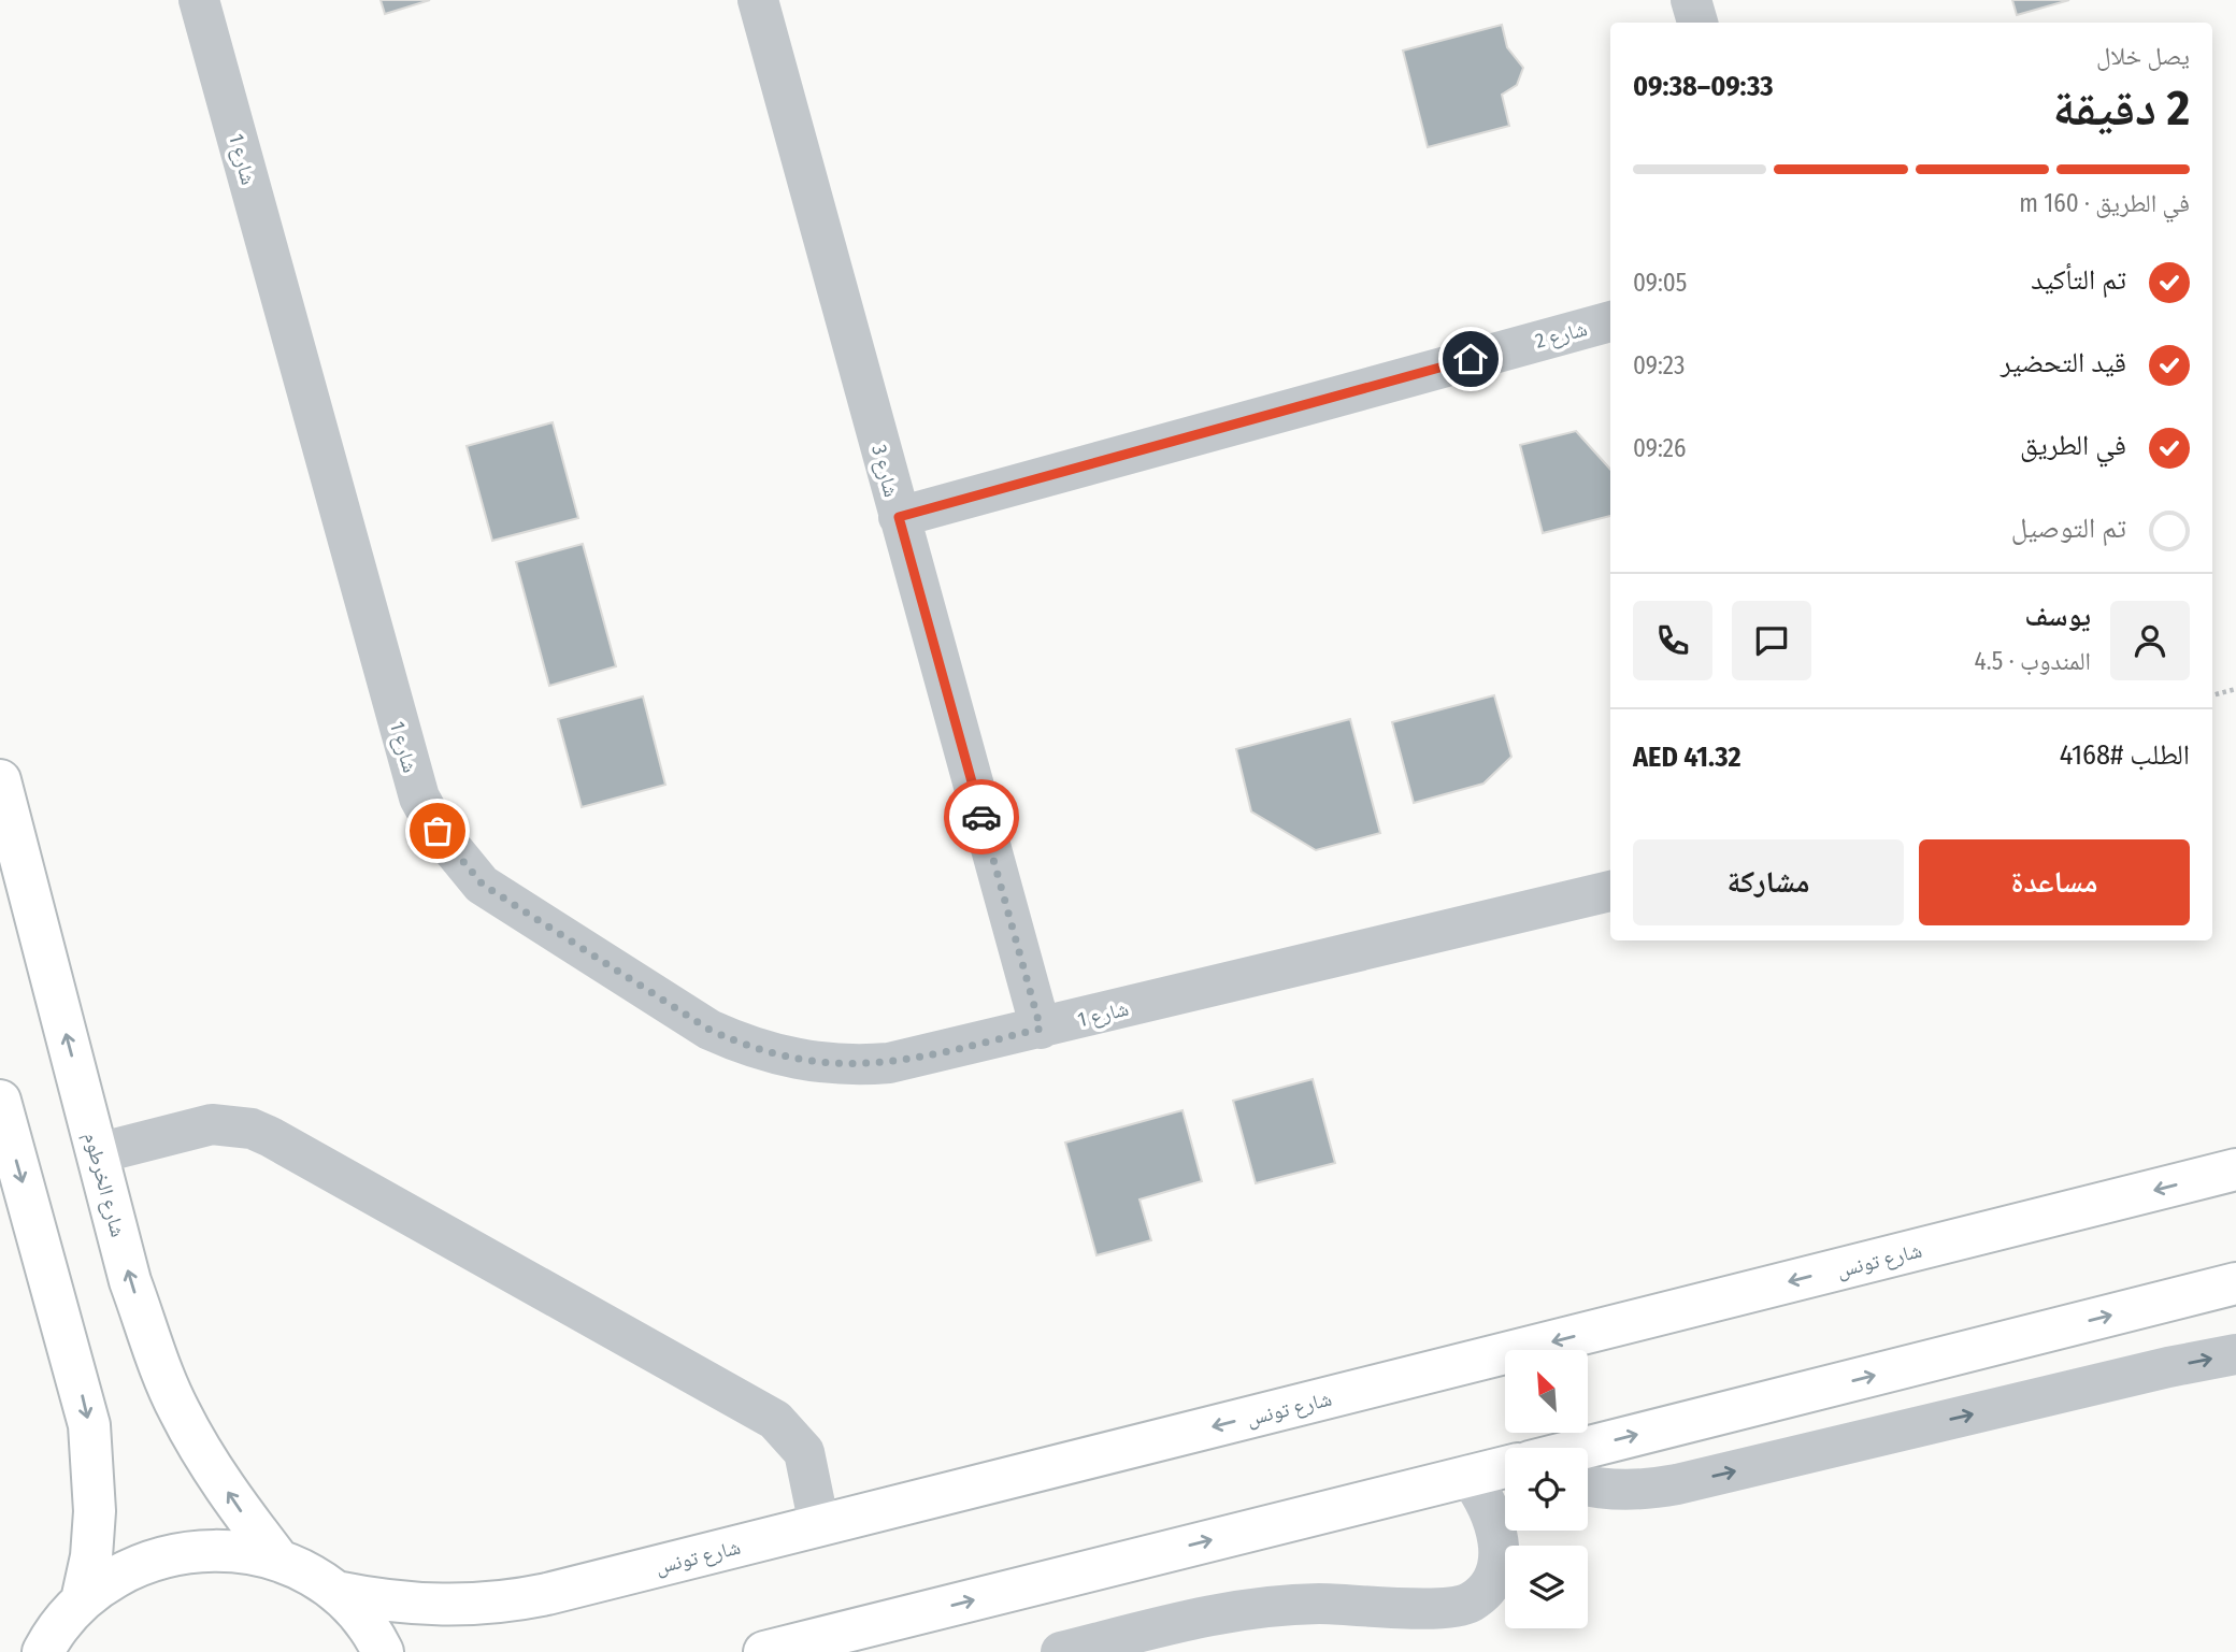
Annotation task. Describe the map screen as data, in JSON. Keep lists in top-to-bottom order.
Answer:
{
  "streets": {
    "main road": ["شارع الخرطوم", "شارع تونس"],
    "street": ["شارع 1", "شارع 2", "شارع 3"]
  },
  "crossings": [
    ["شارع 1", "شارع 3"],
    ["شارع 2", "شارع 3"]
  ],
  "north": "top left",
  "page": {
    "heading": ["2 دقيقة", "يصل خلال", "09:33–09:38"],
    "panel": [
      "يوسف",
      "المندوب · 4.5",
      "الطلب #4168",
      "AED 41.32"
    ],
    "bar": "في الطريق · 160 m",
    "list": [
      ["تم التأكيد", "09:05"],
      ["قيد التحضير", "09:23"],
      ["في الطريق", "09:26"],
      "تم التوصيل"
    ],
    "buttons": ["مساعدة", "مشاركة"]
  }
}
